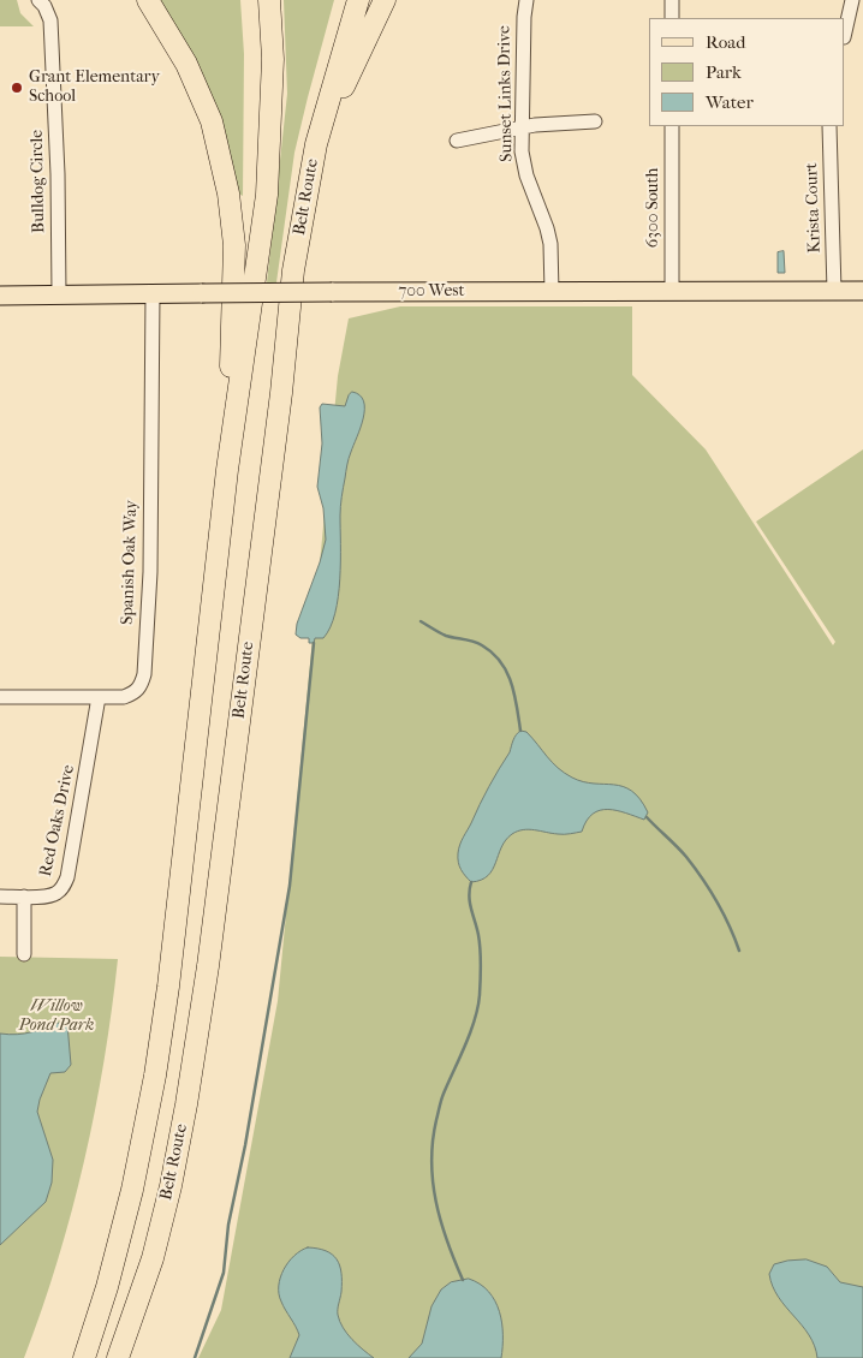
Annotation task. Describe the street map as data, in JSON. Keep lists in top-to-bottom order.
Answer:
{
  "streets": {
    "highway": ["Belt Route"],
    "main road": ["700 West"],
    "street": [
      "Sunset Links Drive",
      "Bulldog Circle",
      "6300 South",
      "Krista Court",
      "Spanish Oak Way",
      "Red Oaks Drive"
    ]
  },
  "crossings": [
    ["Sunset Links Drive", "700 West"],
    ["Bulldog Circle", "700 West"],
    ["6300 South", "700 West"],
    ["Krista Court", "700 West"],
    ["700 West", "Spanish Oak Way"],
    ["Spanish Oak Way", "Red Oaks Drive"]
  ],
  "parks": ["Willow Pond Park"],
  "places": ["Grant Elementary School"],
  "legend": ["Road", "Park", "Water"]
}
